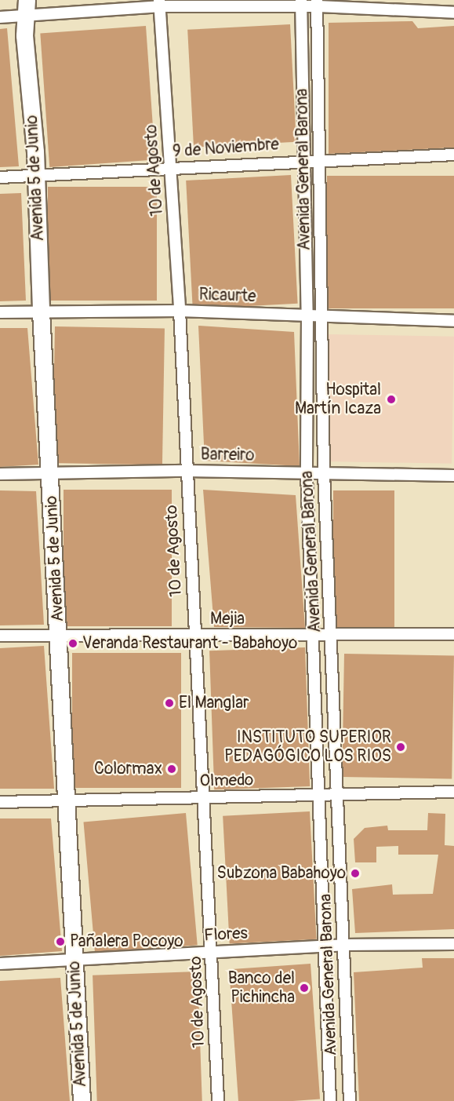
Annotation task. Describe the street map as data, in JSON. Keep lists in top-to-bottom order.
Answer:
{
  "streets": {
    "main road": ["Avenida 5 de Junio"],
    "street": [
      "9 de Noviembre",
      "Avenida General Barona",
      "10 de Agosto",
      "Ricaurte",
      "Barreiro",
      "Mejia",
      "Olmedo",
      "Flores"
    ]
  },
  "crossings": [
    ["9 de Noviembre", "Avenida General Barona"],
    ["9 de Noviembre", "10 de Agosto"],
    ["9 de Noviembre", "Avenida 5 de Junio"],
    ["Avenida General Barona", "Ricaurte"],
    ["Avenida General Barona", "Barreiro"],
    ["Avenida General Barona", "Mejia"],
    ["Avenida General Barona", "Olmedo"],
    ["Avenida General Barona", "Flores"],
    ["10 de Agosto", "Ricaurte"],
    ["10 de Agosto", "Barreiro"],
    ["10 de Agosto", "Mejia"],
    ["10 de Agosto", "Olmedo"],
    ["10 de Agosto", "Flores"],
    ["Avenida 5 de Junio", "Ricaurte"],
    ["Avenida 5 de Junio", "Barreiro"],
    ["Avenida 5 de Junio", "Mejia"],
    ["Avenida 5 de Junio", "Olmedo"],
    ["Avenida 5 de Junio", "Flores"]
  ],
  "places": [
    "Hospital Martín Icaza",
    "Veranda Restaurant - Babahoyo",
    "El Manglar",
    "INSTITUTO SUPERIOR PEDAGÓGICO LOS RIOS",
    "Colormax",
    "Subzona Babahoyo",
    "Pañalera Pocoyo",
    "Banco del Pichincha"
  ]
}
